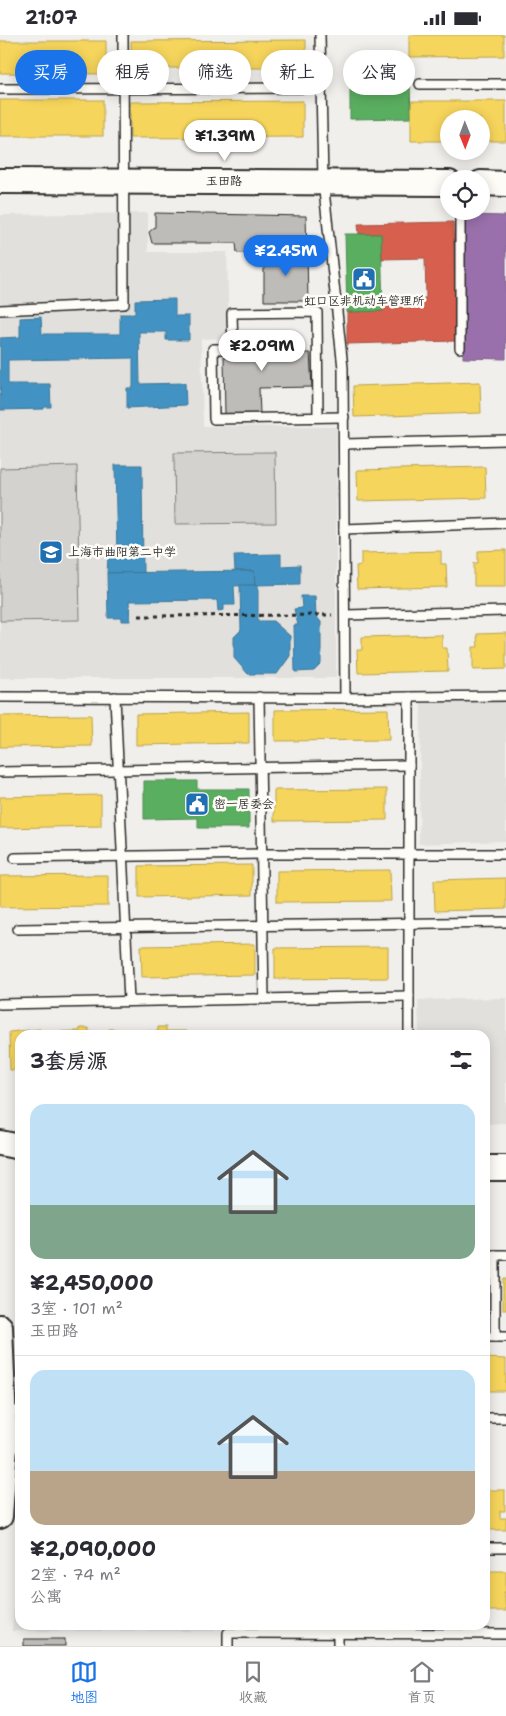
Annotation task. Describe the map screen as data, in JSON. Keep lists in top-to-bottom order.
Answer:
{
  "streets": {
    "street": ["玉田路"]
  },
  "places": {
    "public building": ["虹口区非机动车管理所", "密一居委会"],
    "school or university": ["上海市曲阳第二中学"]
  },
  "north": "bottom",
  "page": {
    "status": "21:07",
    "chip": [
      "买房",
      "租房",
      "筛选",
      "新上",
      "公寓"
    ],
    "price": ["¥1.39M", "¥2.45M", "¥2.09M"],
    "heading": "3套房源",
    "list": [
      {
        "name": "¥2,450,000",
        "note": "3室 · 101 m² · 玉田路"
      },
      {
        "name": "¥2,090,000",
        "note": "2室 · 74 m² · 公寓"
      }
    ],
    "tabs": ["地图", "收藏", "首页"]
  }
}
